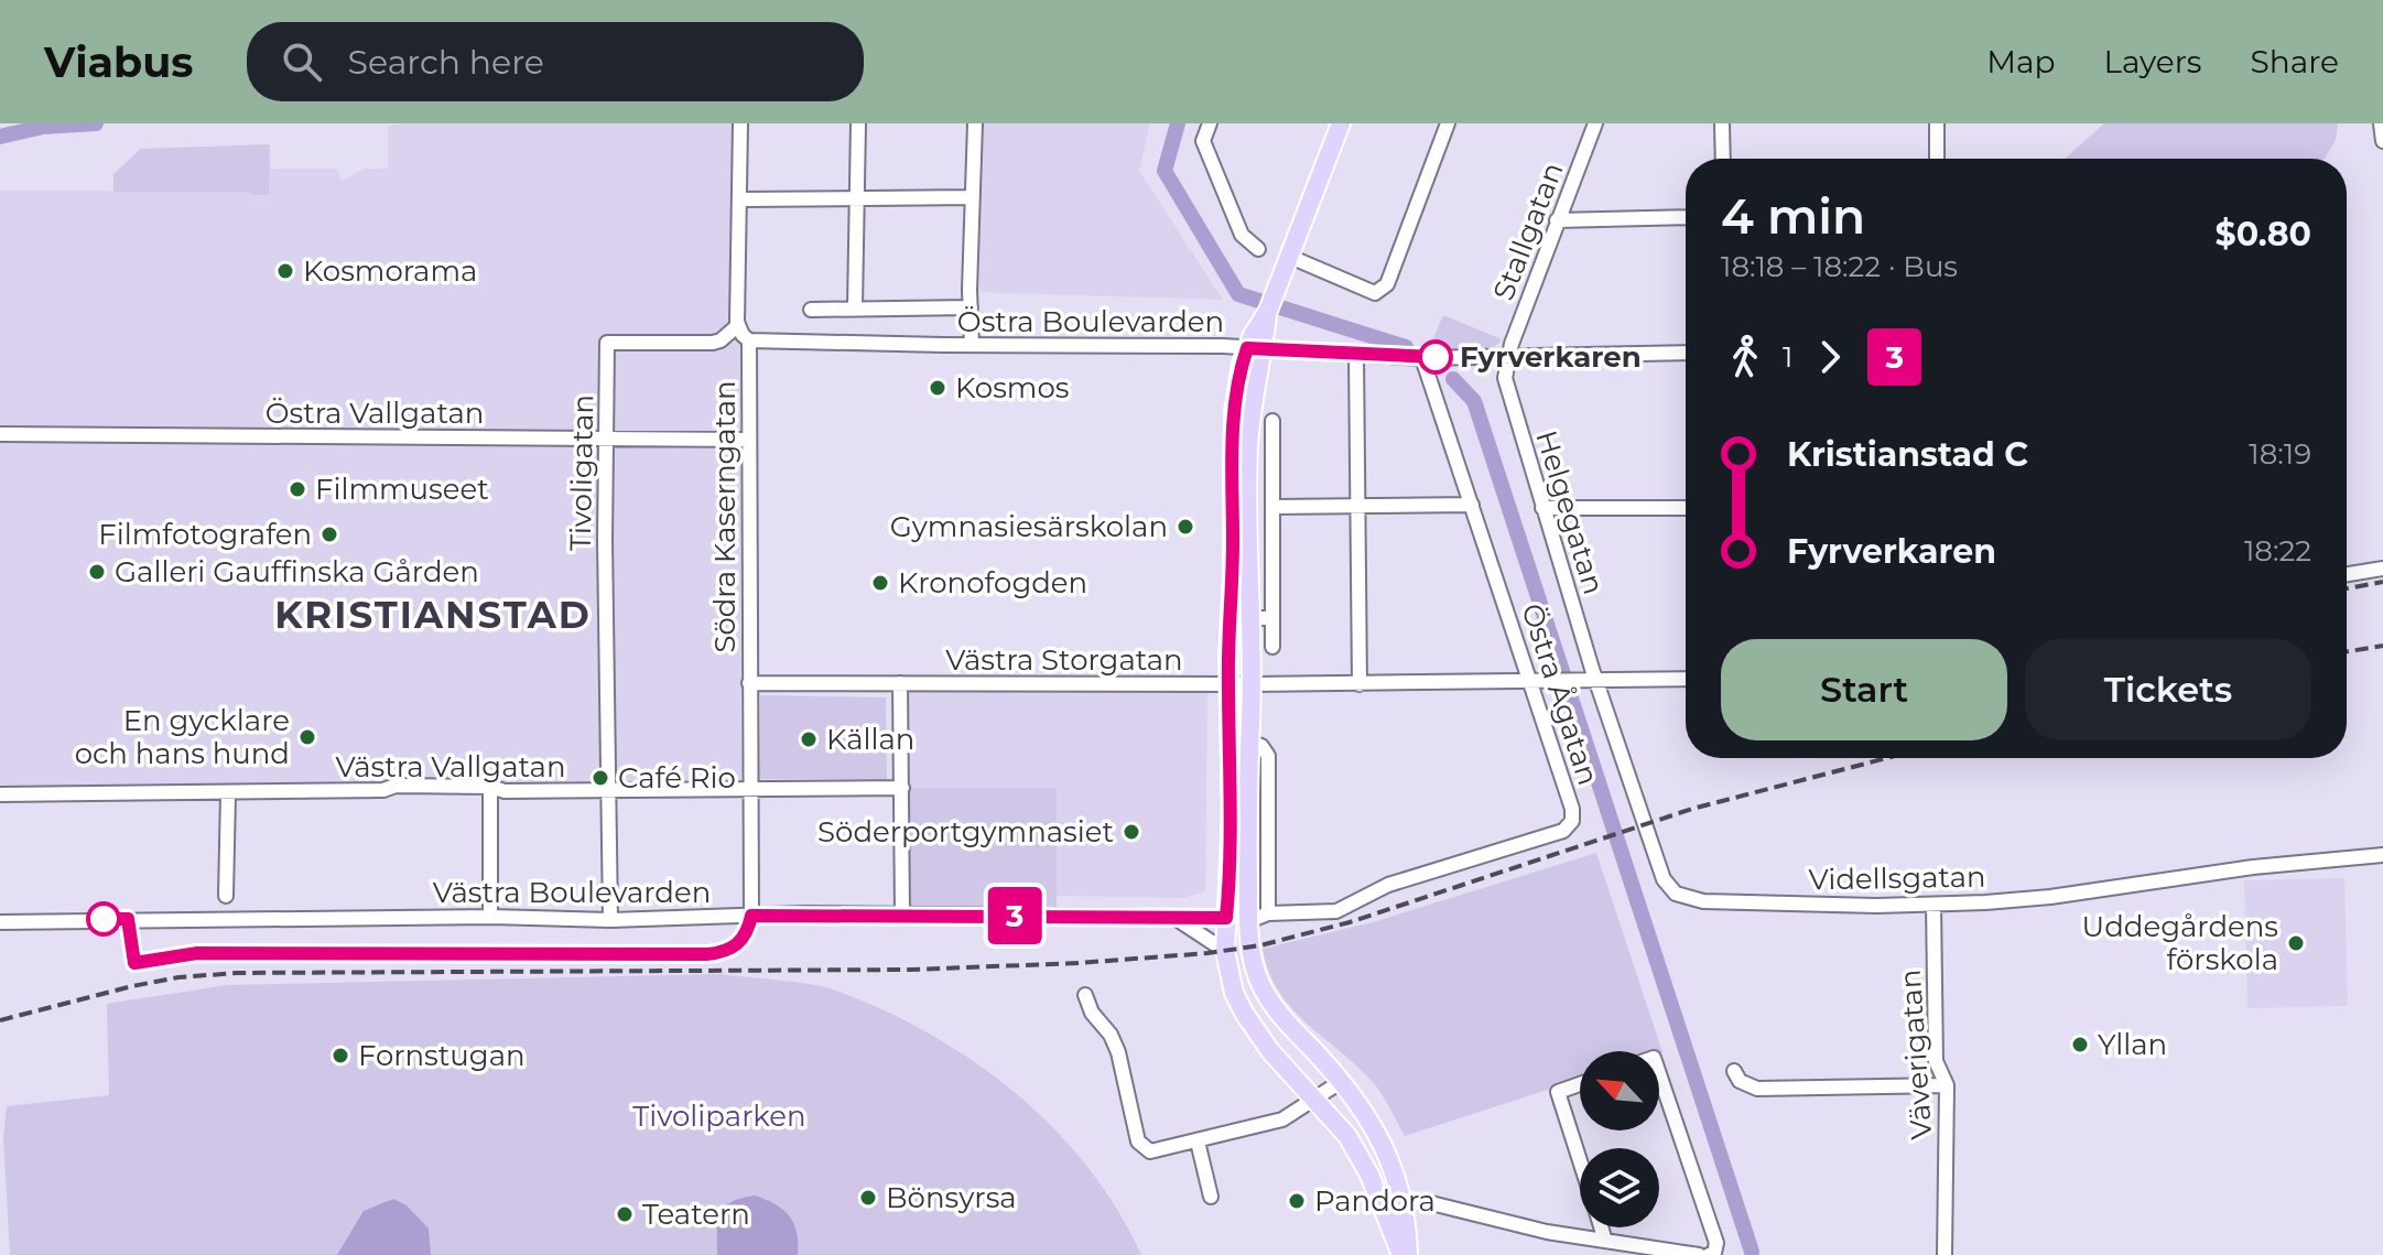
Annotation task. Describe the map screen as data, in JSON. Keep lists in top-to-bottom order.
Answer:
{
  "streets": {
    "street": [
      "Stallgatan",
      "Östra Boulevarden",
      "Östra Vallgatan",
      "Tivoligatan",
      "Helgegatan",
      "Södra Kaserngatan",
      "Västra Storgatan",
      "Östra Ågatan",
      "Västra Vallgatan",
      "Videllsgatan",
      "Västra Boulevarden",
      "Väverigatan"
    ]
  },
  "crossings": [
    ["Stallgatan", "Östra Boulevarden"],
    ["Stallgatan", "Helgegatan"],
    ["Östra Boulevarden", "Helgegatan"],
    ["Östra Boulevarden", "Södra Kaserngatan"],
    ["Östra Boulevarden", "Östra Ågatan"],
    ["Östra Vallgatan", "Tivoligatan"],
    ["Östra Vallgatan", "Södra Kaserngatan"],
    ["Tivoligatan", "Södra Kaserngatan"],
    ["Tivoligatan", "Västra Vallgatan"],
    ["Tivoligatan", "Västra Boulevarden"],
    ["Helgegatan", "Västra Storgatan"],
    ["Helgegatan", "Videllsgatan"],
    ["Södra Kaserngatan", "Västra Storgatan"],
    ["Södra Kaserngatan", "Västra Vallgatan"],
    ["Södra Kaserngatan", "Västra Boulevarden"],
    ["Västra Storgatan", "Östra Ågatan"],
    ["Västra Storgatan", "Videllsgatan"],
    ["Östra Ågatan", "Västra Boulevarden"],
    ["Videllsgatan", "Väverigatan"]
  ],
  "districts": ["KRISTIANSTAD"],
  "parks": ["Tivoliparken"],
  "places": [
    "Kosmorama",
    "Fyrverkaren",
    "Kosmos",
    "Filmmuseet",
    "Gymnasiesärskolan",
    "Filmfotografen",
    "Galleri Gauffinska Gården",
    "Kronofogden",
    "En gycklare och hans hund",
    "Källan",
    "Café Rio",
    "Söderportgymnasiet",
    "Uddegårdens förskola",
    "Yllan",
    "Fornstugan",
    "Bönsyrsa",
    "Pandora",
    "Teatern"
  ],
  "lines": ["bus line 3"],
  "north": "top left",
  "page": {
    "header": "Viabus",
    "search": "Search here",
    "nav": ["Map", "Layers", "Share"],
    "on_map": "3",
    "heading": ["4 min", "18:18 – 18:22 · Bus", "$0.80"],
    "legs": ["1", "3"],
    "list": [
      {
        "name": "Kristianstad C",
        "value": "18:19"
      },
      {
        "name": "Fyrverkaren",
        "value": "18:22"
      }
    ],
    "buttons": ["Start", "Tickets"]
  }
}
